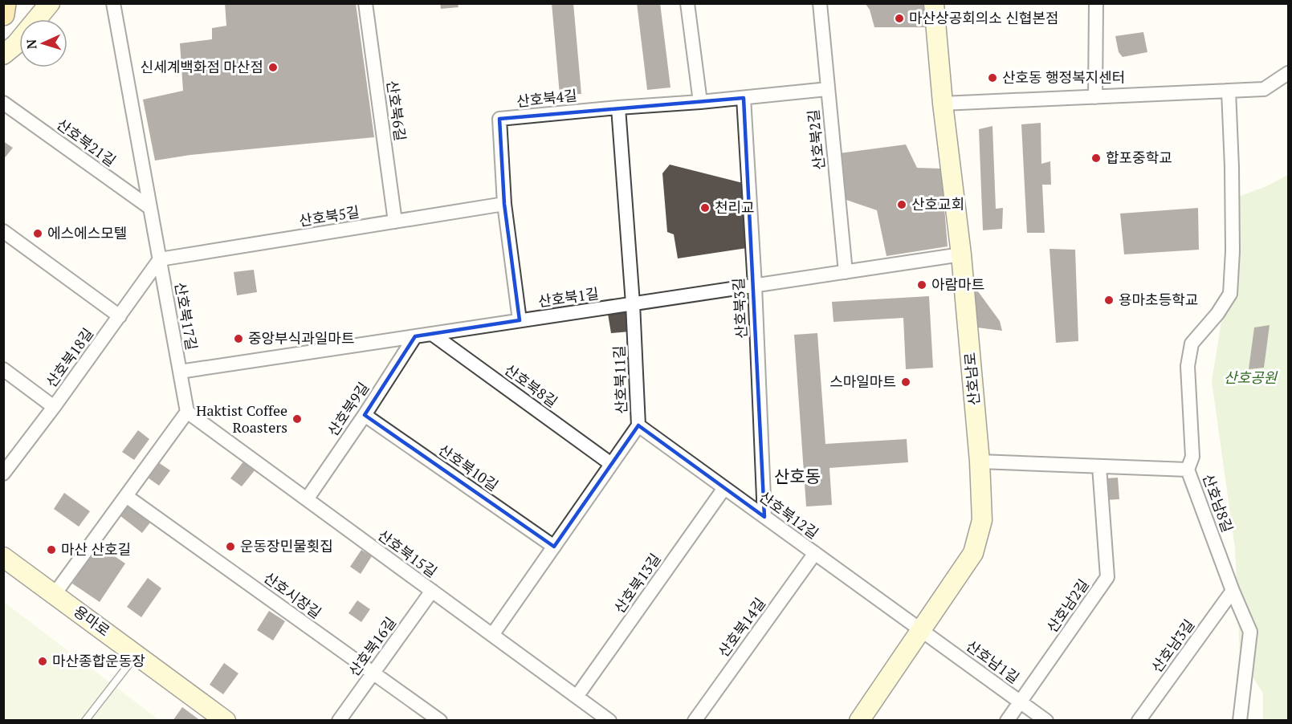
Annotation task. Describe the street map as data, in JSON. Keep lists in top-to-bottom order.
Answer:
{
  "streets": {
    "main road": ["산호남로", "용마로"],
    "street": [
      "산호북4길",
      "산호북6길",
      "산호북2길",
      "산호북21길",
      "산호북5길",
      "산호북1길",
      "산호북3길",
      "산호북17길",
      "산호북18길",
      "산호북11길",
      "산호북8길",
      "산호북9길",
      "산호북10길",
      "산호남8길",
      "산호북12길",
      "산호북15길",
      "산호북13길",
      "산호시장길",
      "산호남2길",
      "산호북14길",
      "산호남3길",
      "산호북16길",
      "산호남1길"
    ]
  },
  "crossings": [
    ["산호북4길", "산호북2길"],
    ["산호북4길", "산호북5길"],
    ["산호북4길", "산호북1길"],
    ["산호북4길", "산호북3길"],
    ["산호북4길", "산호북11길"],
    ["산호북6길", "산호북5길"],
    ["산호북2길", "산호북1길"],
    ["산호북21길", "산호북17길"],
    ["산호북5길", "산호북17길"],
    ["산호북5길", "산호북18길"],
    ["산호북1길", "산호북3길"],
    ["산호북1길", "산호북17길"],
    ["산호북1길", "산호남로"],
    ["산호북1길", "산호북11길"],
    ["산호북1길", "산호북8길"],
    ["산호북1길", "산호북9길"],
    ["산호북3길", "산호북12길"],
    ["산호북17길", "산호북18길"],
    ["산호북17길", "산호북15길"],
    ["산호남로", "산호남8길"],
    ["산호남로", "산호북12길"],
    ["산호남로", "산호남1길"],
    ["산호북11길", "산호북8길"],
    ["산호북11길", "산호북10길"],
    ["산호북11길", "산호북12길"],
    ["산호북11길", "산호북15길"],
    ["산호북9길", "산호북10길"],
    ["산호북9길", "산호북15길"],
    ["산호남8길", "산호남2길"],
    ["산호남8길", "산호남3길"],
    ["산호북12길", "산호북13길"],
    ["산호북12길", "산호북14길"],
    ["산호북12길", "산호남1길"],
    ["산호북15길", "산호북13길"],
    ["산호북15길", "산호북16길"],
    ["산호시장길", "산호북16길"],
    ["산호남2길", "산호남1길"]
  ],
  "districts": ["산호동"],
  "parks": ["산호공원"],
  "places": [
    "마산상공회의소 신협본점",
    "신세계백화점 마산점",
    "산호동 행정복지센터",
    "합포중학교",
    "산호교회",
    "천리교",
    "에스에스모텔",
    "아람마트",
    "용마초등학교",
    "중앙부식과일마트",
    "스마일마트",
    "Haktist Coffee Roasters",
    "운동장민물횟집",
    "마산 산호길",
    "마산종합운동장"
  ],
  "north": "left"
}
